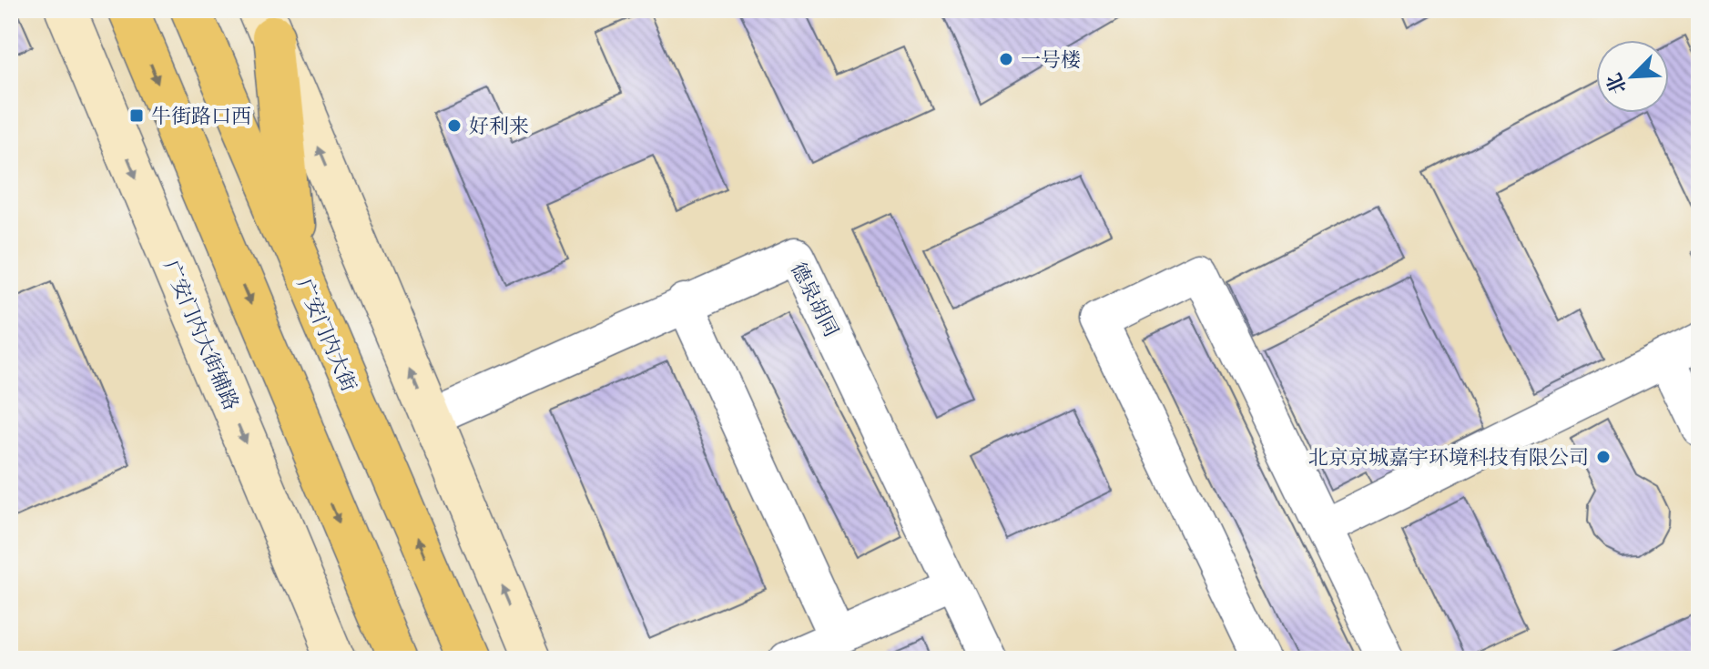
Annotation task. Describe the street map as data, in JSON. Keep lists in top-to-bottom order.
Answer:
{
  "streets": {
    "main road": ["广安门内大街"],
    "street": ["德泉胡同", "广安门内大街辅路"]
  },
  "places": {
    "other": ["一号楼", "好利来", "北京京城嘉宇环境科技有限公司"],
    "transit": ["牛街路口西"]
  },
  "north": "bottom left"
}
